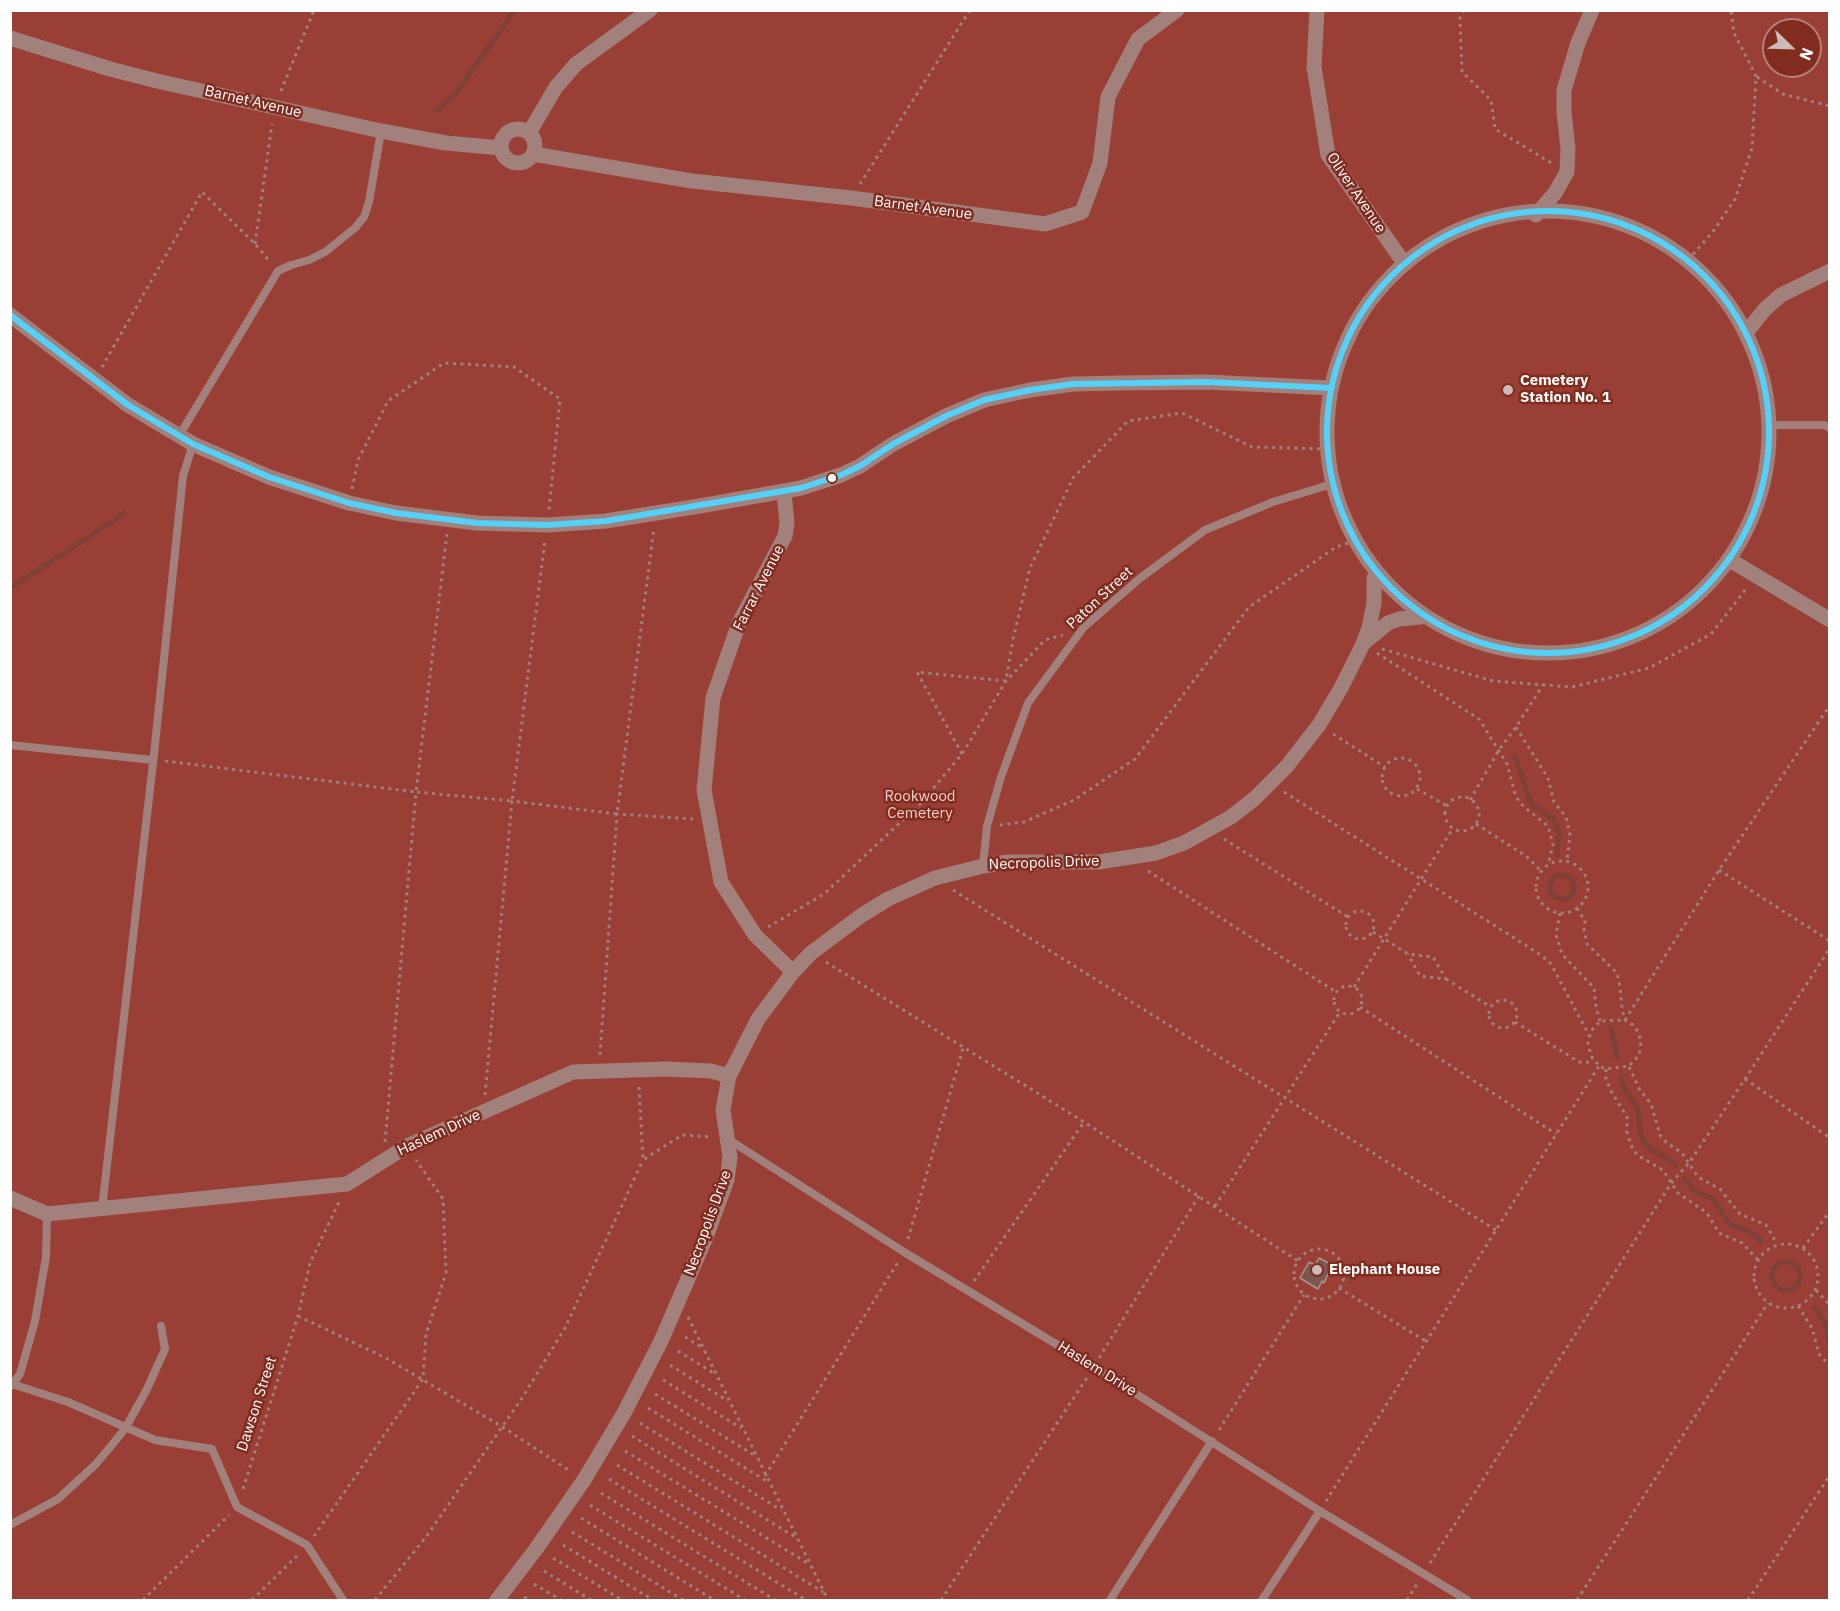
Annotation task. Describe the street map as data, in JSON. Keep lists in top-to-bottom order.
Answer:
{
  "streets": {
    "street": [
      "Barnet Avenue",
      "Oliver Avenue",
      "Farrar Avenue",
      "Necropolis Drive",
      "Haslem Drive"
    ],
    "lane": ["Paton Street"],
    "path": ["Dawson Street"]
  },
  "crossings": [
    ["Farrar Avenue", "Necropolis Drive"],
    ["Paton Street", "Necropolis Drive"],
    ["Necropolis Drive", "Haslem Drive"],
    ["Haslem Drive", "Dawson Street"]
  ],
  "parks": ["Rookwood Cemetery"],
  "places": ["Cemetery Station No. 1", "Elephant House"],
  "north": "bottom right"
}
